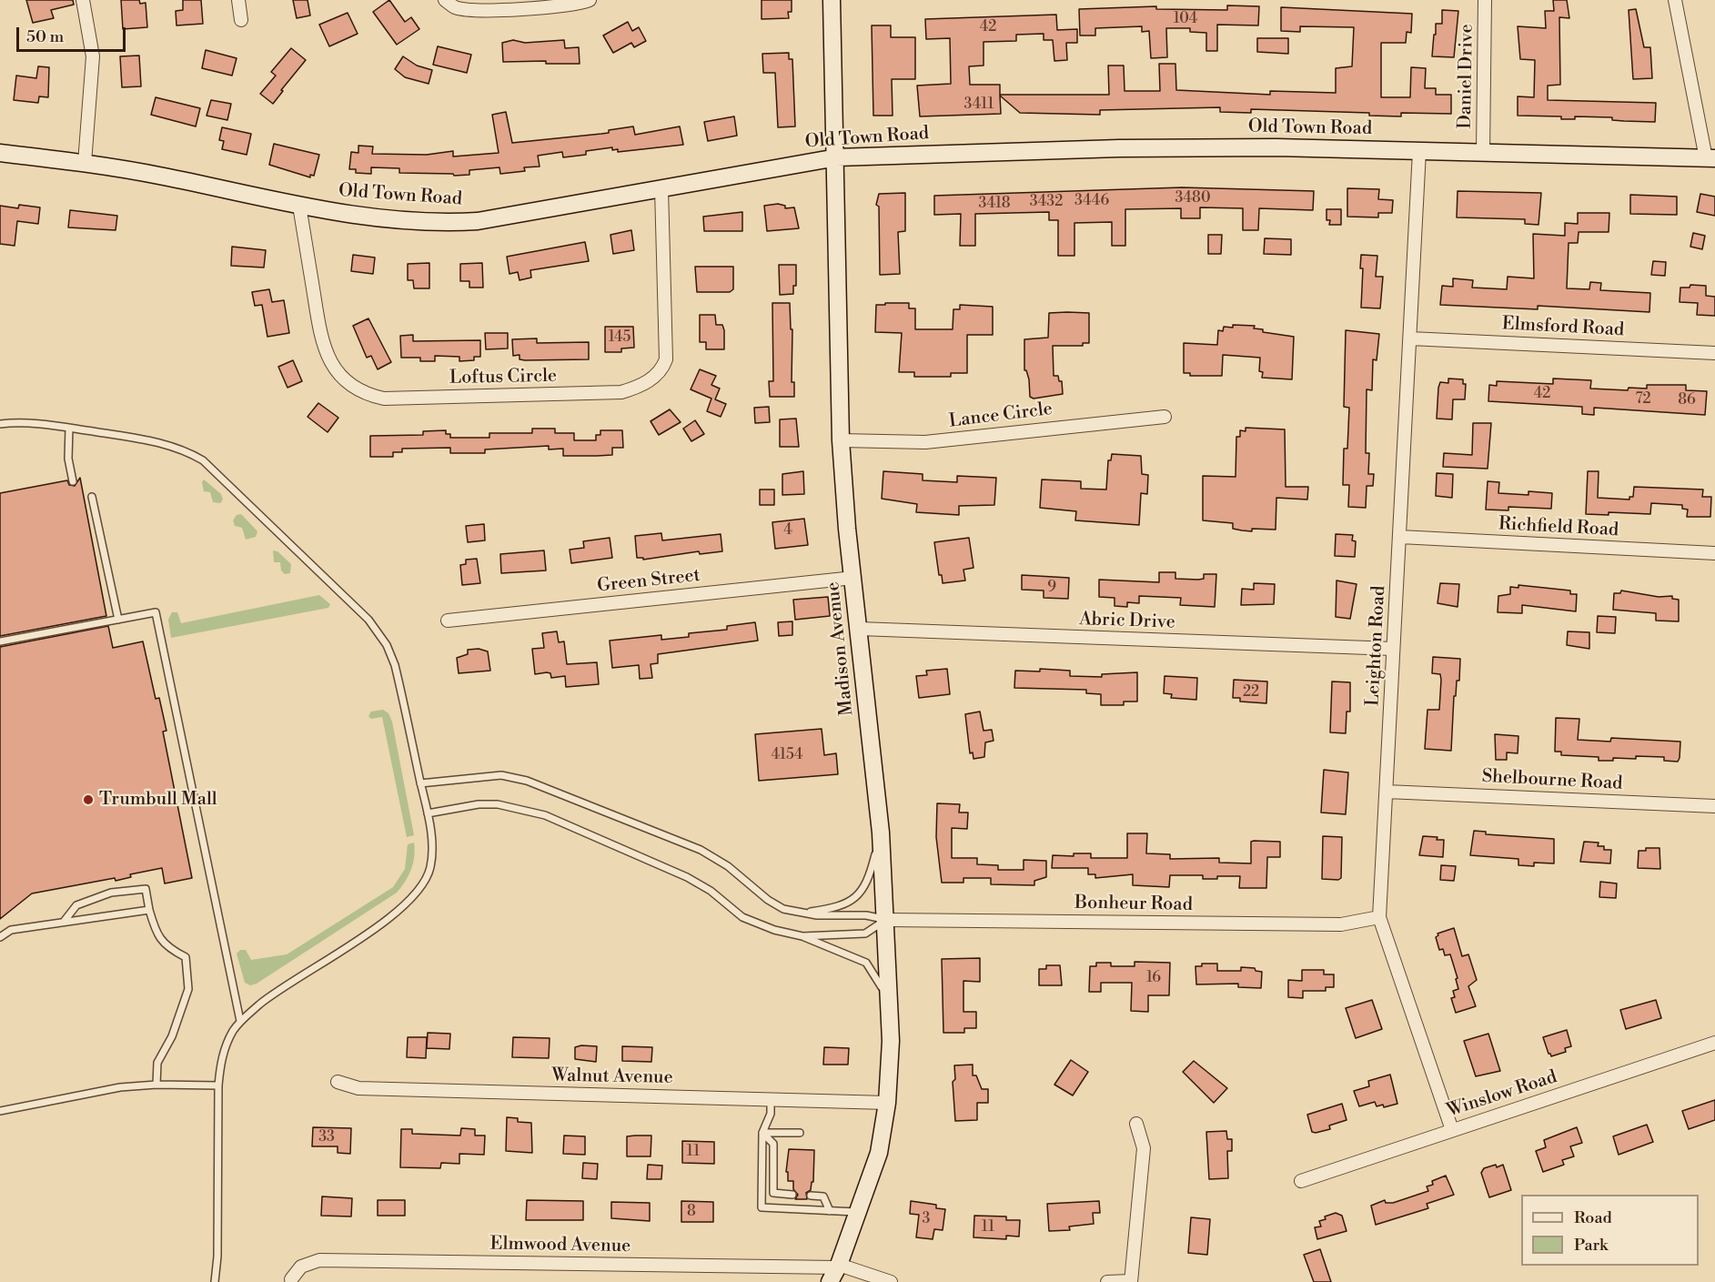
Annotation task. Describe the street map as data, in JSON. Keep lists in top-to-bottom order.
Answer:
{
  "streets": {
    "main road": ["Old Town Road", "Madison Avenue"],
    "street": [
      "Daniel Drive",
      "Elmsford Road",
      "Loftus Circle",
      "Lance Circle",
      "Richfield Road",
      "Green Street",
      "Abric Drive",
      "Leighton Road",
      "Shelbourne Road",
      "Bonheur Road",
      "Walnut Avenue",
      "Winslow Road",
      "Elmwood Avenue"
    ]
  },
  "crossings": [
    ["Daniel Drive", "Old Town Road"],
    ["Old Town Road", "Loftus Circle"],
    ["Old Town Road", "Leighton Road"],
    ["Old Town Road", "Madison Avenue"],
    ["Elmsford Road", "Leighton Road"],
    ["Lance Circle", "Madison Avenue"],
    ["Richfield Road", "Leighton Road"],
    ["Green Street", "Madison Avenue"],
    ["Abric Drive", "Leighton Road"],
    ["Abric Drive", "Madison Avenue"],
    ["Leighton Road", "Shelbourne Road"],
    ["Leighton Road", "Bonheur Road"],
    ["Leighton Road", "Winslow Road"],
    ["Madison Avenue", "Bonheur Road"],
    ["Madison Avenue", "Walnut Avenue"],
    ["Madison Avenue", "Elmwood Avenue"]
  ],
  "places": ["Trumbull Mall"],
  "house_numbers": [
    "104",
    "42",
    "3411",
    "3480",
    "3446",
    "3432",
    "3418",
    "145",
    "42",
    "72",
    "86",
    "4",
    "9",
    "22",
    "4154",
    "16",
    "33",
    "11",
    "8",
    "3",
    "11"
  ],
  "legend": ["Road", "Park"],
  "scale_bar": "50 m"
}
